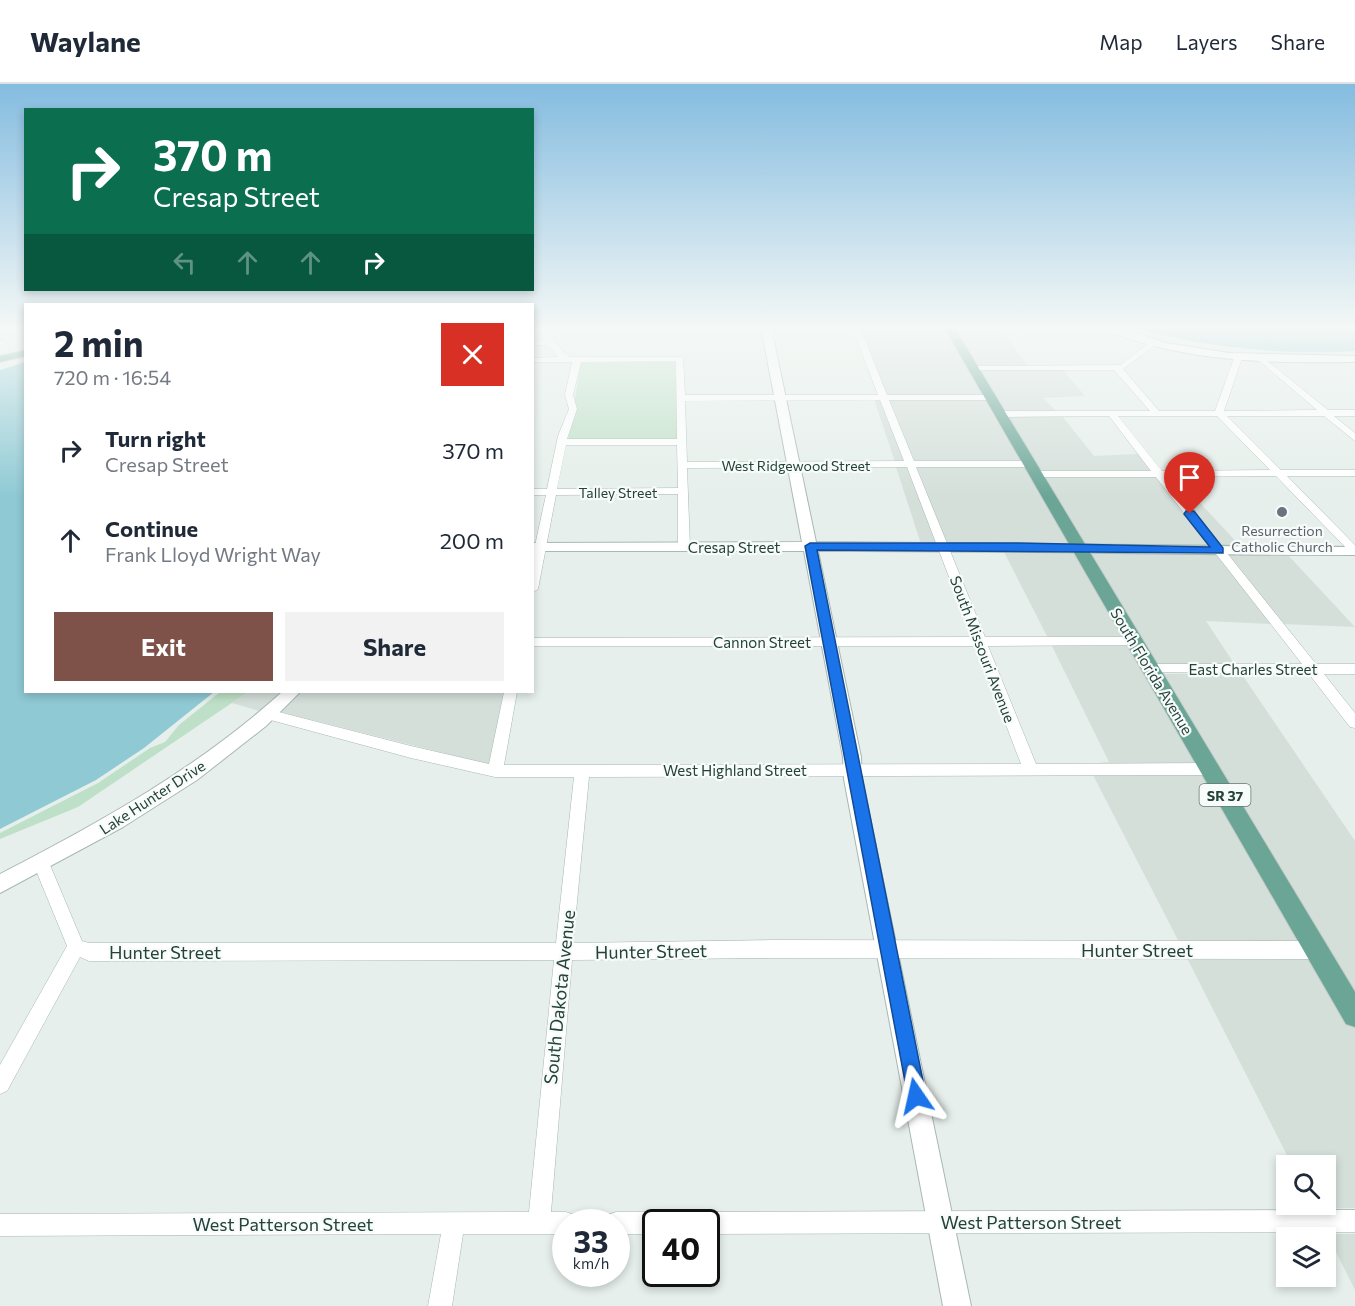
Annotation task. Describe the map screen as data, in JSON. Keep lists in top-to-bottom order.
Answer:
{
  "streets": {
    "main road": ["South Florida Avenue", "SR 37"],
    "street": [
      "West Ridgewood Street",
      "Talley Street",
      "Cresap Street",
      "Cannon Street",
      "South Missouri Avenue",
      "East Charles Street",
      "West Highland Street",
      "Lake Hunter Drive",
      "Hunter Street",
      "South Dakota Avenue",
      "West Patterson Street"
    ]
  },
  "crossings": [
    ["West Ridgewood Street", "South Missouri Avenue"],
    ["West Ridgewood Street", "South Florida Avenue"],
    ["Cresap Street", "South Missouri Avenue"],
    ["Cresap Street", "South Florida Avenue"],
    ["Cannon Street", "South Missouri Avenue"],
    ["Cannon Street", "South Florida Avenue"],
    ["South Missouri Avenue", "West Highland Street"],
    ["East Charles Street", "South Florida Avenue"],
    ["South Florida Avenue", "West Highland Street"],
    ["South Florida Avenue", "Hunter Street"],
    ["West Highland Street", "Lake Hunter Drive"],
    ["West Highland Street", "South Dakota Avenue"],
    ["Hunter Street", "South Dakota Avenue"],
    ["South Dakota Avenue", "West Patterson Street"]
  ],
  "places": ["Resurrection Catholic Church"],
  "page": {
    "header": "Waylane",
    "nav": ["Map", "Layers", "Share"],
    "turn": ["370 m", "Cresap Street"],
    "heading": ["2 min", "720 m · 16:54"],
    "list": [
      {
        "name": "Turn right",
        "note": "Cresap Street",
        "value": "370 m"
      },
      {
        "name": "Continue",
        "note": "Frank Lloyd Wright Way",
        "value": "200 m"
      }
    ],
    "buttons": ["Exit", "Share"],
    "speed": "33 km/h",
    "limit": "40"
  }
}
